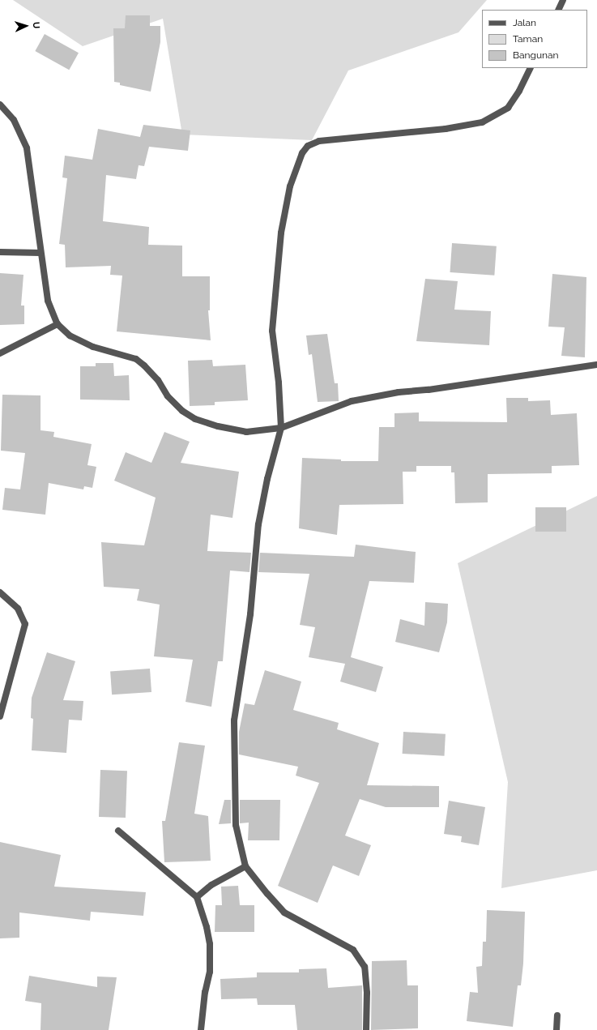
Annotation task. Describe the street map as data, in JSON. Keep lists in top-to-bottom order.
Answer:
{
  "legend": ["Jalan", "Taman", "Bangunan"],
  "north": "right"
}
